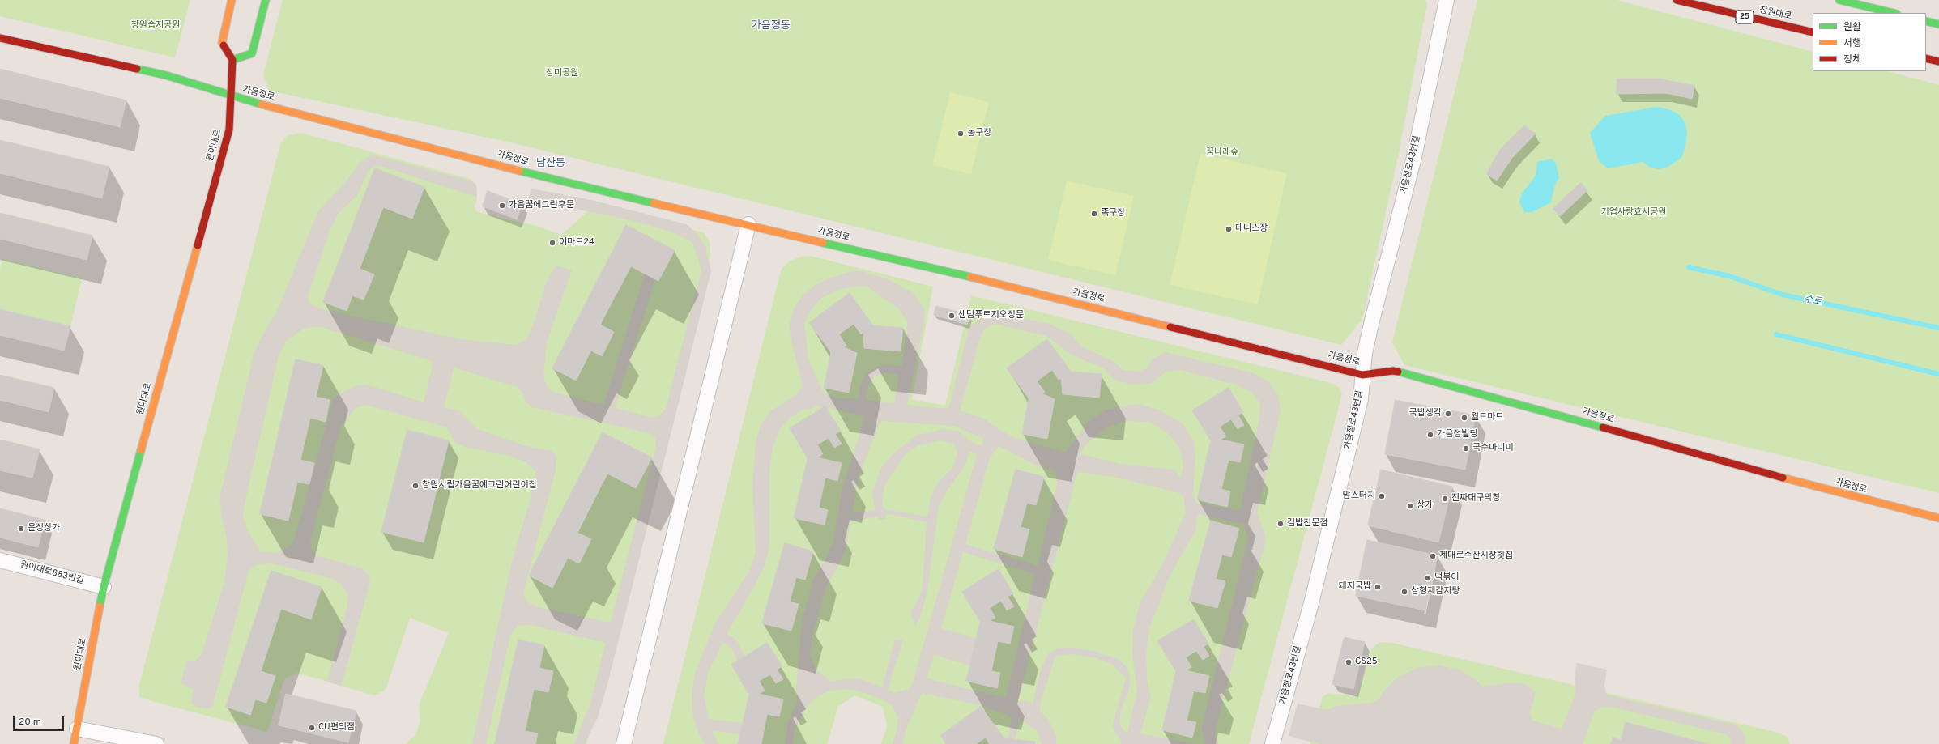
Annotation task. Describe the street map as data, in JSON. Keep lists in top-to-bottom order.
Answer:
{
  "streets": {
    "street": [
      "창원대로",
      "25",
      "가음정로",
      "원이대로",
      "가음정로43번길",
      "원이대로883번길"
    ]
  },
  "crossings": [
    ["가음정로", "원이대로"],
    ["가음정로", "가음정로43번길"],
    ["원이대로", "원이대로883번길"]
  ],
  "districts": ["가음정동", "남산동"],
  "water": ["수로"],
  "parks": [
    "창원습지공원",
    "장미공원",
    "꿈나래숲",
    "기업사랑효시공원"
  ],
  "places": [
    "농구장",
    "가음꿈에그린후문",
    "족구장",
    "테니스장",
    "이마트24",
    "센텀푸르지오정문",
    "국밥생각",
    "월드마트",
    "가음정빌딩",
    "국수마디미",
    "창원시립가음꿈에그린어린이집",
    "맘스터치",
    "진짜대구막창",
    "상가",
    "김밥전문점",
    "은정상가",
    "제대로수산시장횟집",
    "떡볶이",
    "돼지국밥",
    "삼형제감자탕",
    "GS25",
    "CU편의점"
  ],
  "legend": ["원활", "서행", "정체"],
  "scale_bar": "20 m"
}
